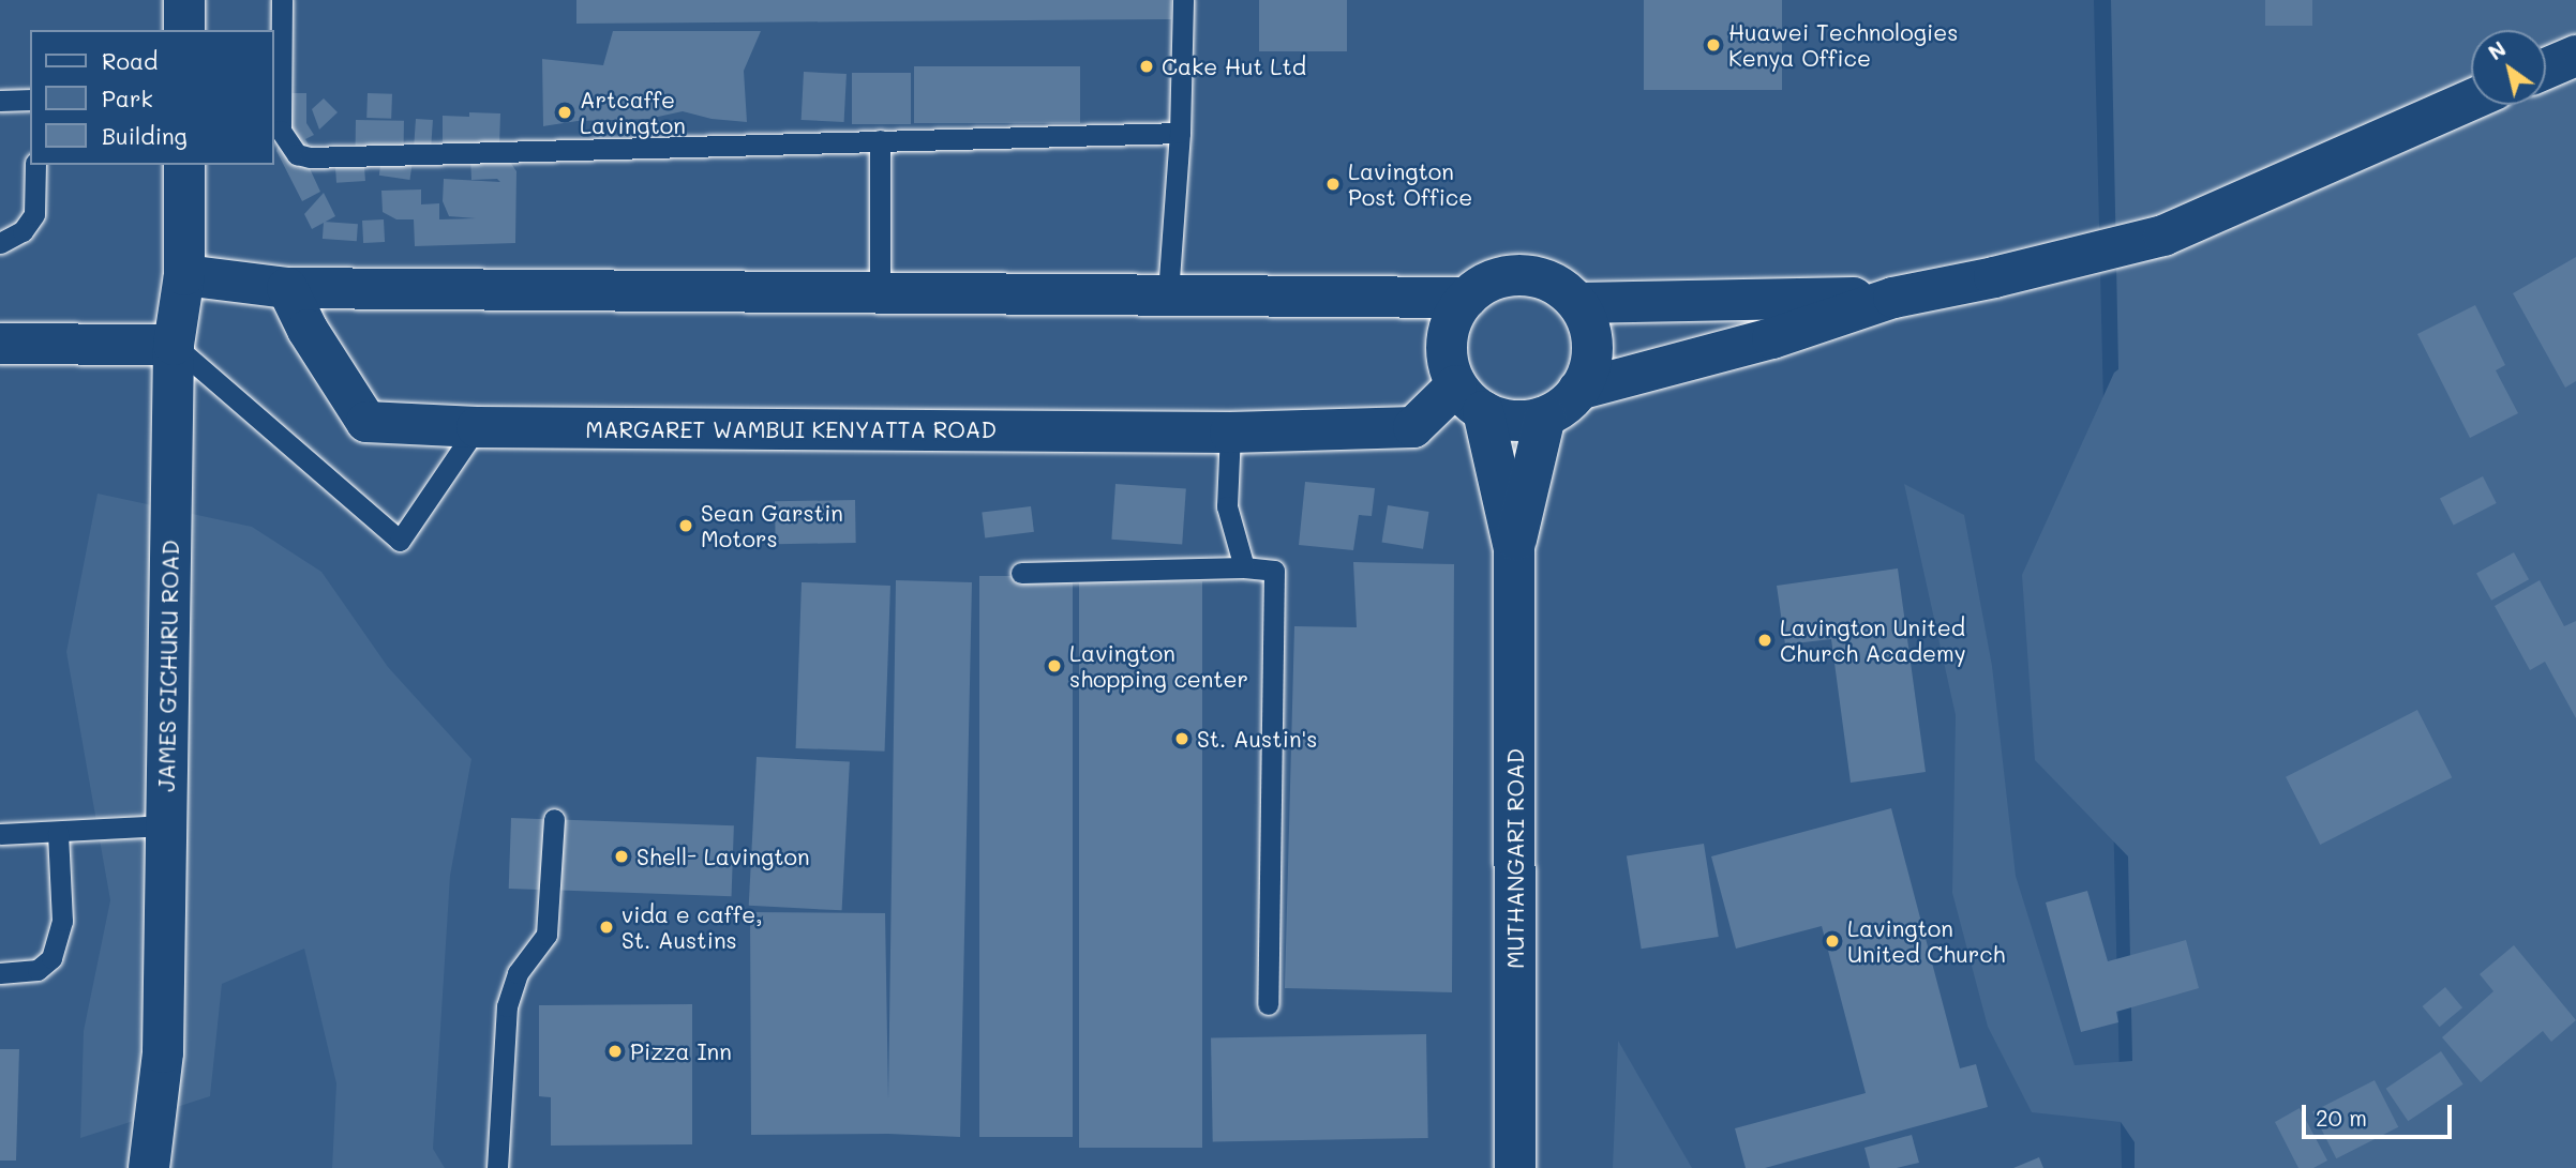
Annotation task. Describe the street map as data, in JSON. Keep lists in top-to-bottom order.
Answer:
{
  "streets": {
    "street": ["MARGARET WAMBUI KENYATTA ROAD", "JAMES GICHURU ROAD", "MUTHANGARI ROAD"]
  },
  "crossings": [
    ["MARGARET WAMBUI KENYATTA ROAD", "MUTHANGARI ROAD"]
  ],
  "places": [
    "Huawei Technologies Kenya Office",
    "Cake Hut Ltd",
    "Artcaffe Lavington",
    "Lavington Post Office",
    "Sean Garstin Motors",
    "Lavington United Church Academy",
    "Lavington shopping center",
    "St. Austin's",
    "Shell- Lavington",
    "vida e caffe, St. Austins",
    "Lavington United Church",
    "Pizza Inn"
  ],
  "legend": ["Road", "Park", "Building"],
  "scale_bar": "20 m",
  "north": "top left"
}
